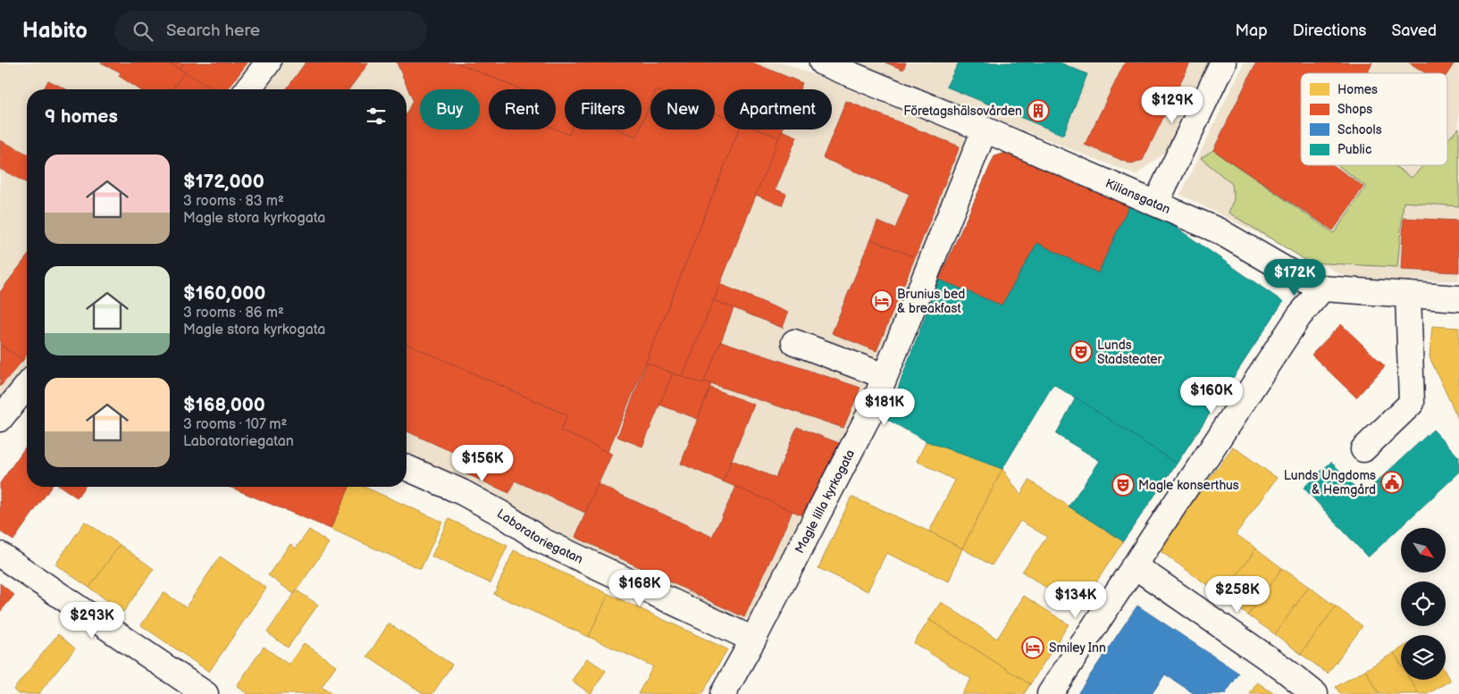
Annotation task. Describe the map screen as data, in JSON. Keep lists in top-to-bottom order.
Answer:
{
  "streets": {
    "street": ["Kiliansgatan", "Magle lilla kyrkogata", "Laboratoriegatan"]
  },
  "crossings": [
    ["Kiliansgatan", "Magle lilla kyrkogata"],
    ["Magle lilla kyrkogata", "Laboratoriegatan"]
  ],
  "places": {
    "building": ["Företagshälsovården"],
    "hotel": ["Brunius bed & breakfast", "Smiley Inn"],
    "theatre": ["Lunds Stadsteater", "Magle konserthus"],
    "public building": ["Lunds Ungdoms & Hemgård"]
  },
  "legend": [
    "Homes",
    "Shops",
    "Schools",
    "Public"
  ],
  "north": "bottom right",
  "page": {
    "header": "Habito",
    "search": "Search here",
    "nav": ["Map", "Directions", "Saved"],
    "price": [
      "$129K",
      "$172K",
      "$160K",
      "$181K",
      "$156K",
      "$168K",
      "$258K",
      "$134K",
      "$293K"
    ],
    "chip": [
      "Buy",
      "Rent",
      "Filters",
      "New",
      "Apartment"
    ],
    "heading": "9 homes",
    "list": [
      {
        "name": "$172,000",
        "note": "3 rooms · 83 m² · Magle stora kyrkogata"
      },
      {
        "name": "$160,000",
        "note": "3 rooms · 86 m² · Magle stora kyrkogata"
      },
      {
        "name": "$168,000",
        "note": "3 rooms · 107 m² · Laboratoriegatan"
      }
    ]
  }
}
